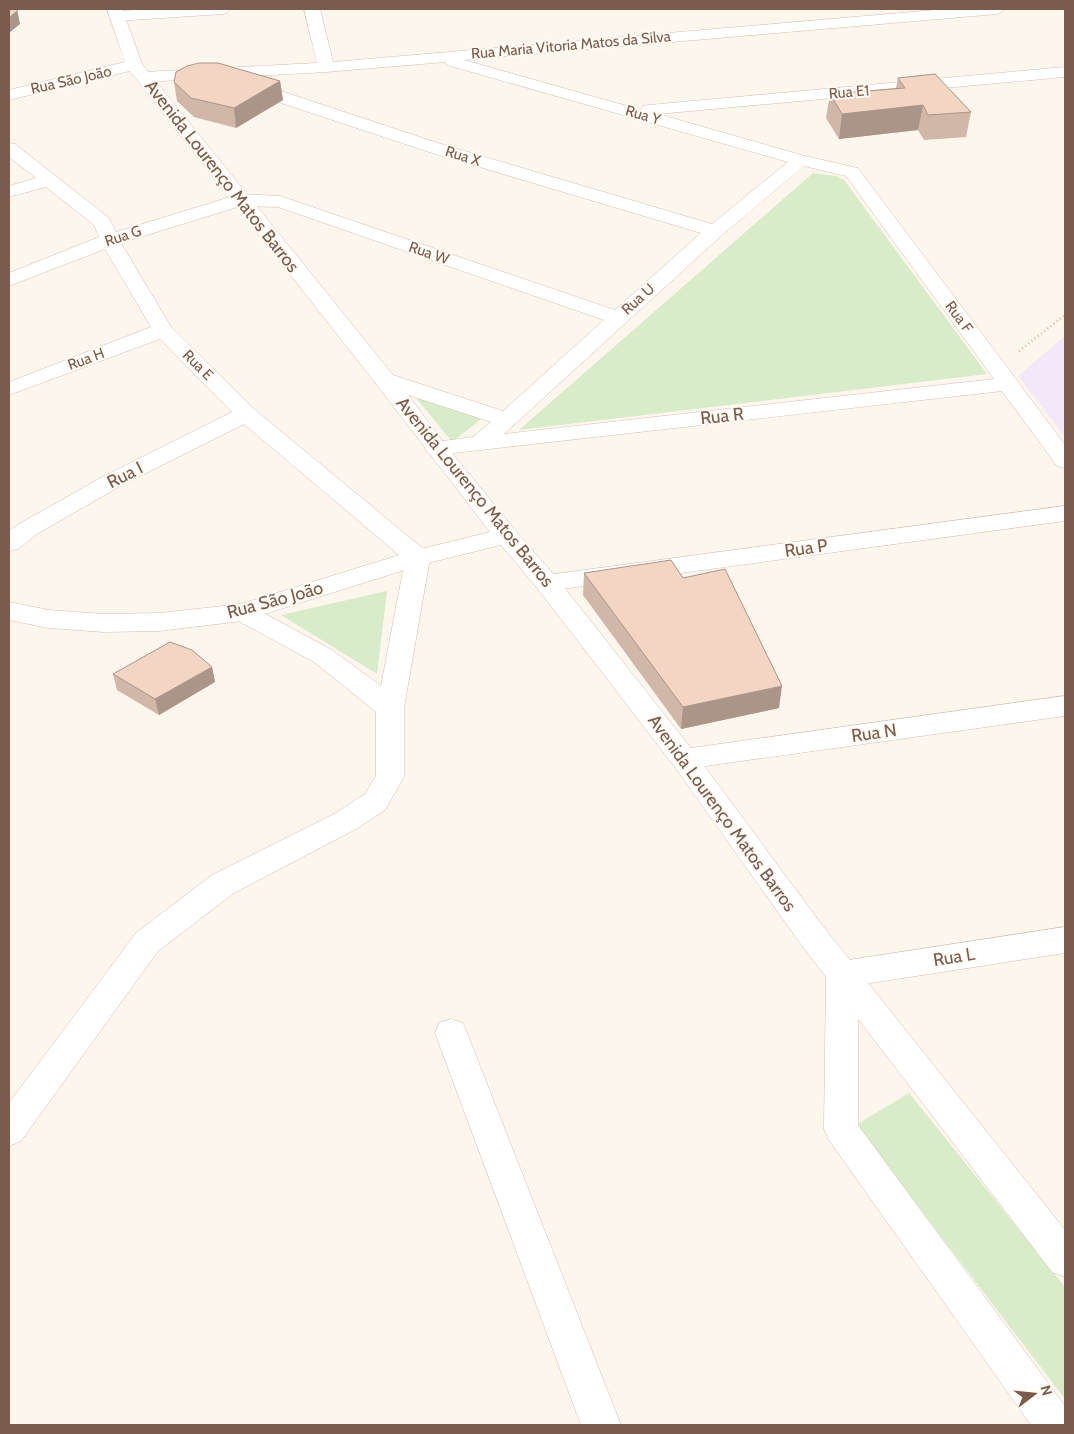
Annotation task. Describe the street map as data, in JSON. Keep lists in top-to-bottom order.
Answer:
{
  "streets": {
    "street": [
      "Rua Maria Vitoria Matos da Silva",
      "Rua São João",
      "Rua E1",
      "Rua Y",
      "Rua X",
      "Avenida Lourenço Matos Barros",
      "Rua G",
      "Rua W",
      "Rua U",
      "Rua F",
      "Rua H",
      "Rua E",
      "Rua R",
      "Rua I",
      "Rua P",
      "Rua N",
      "Rua L"
    ]
  },
  "crossings": [
    ["Rua Maria Vitoria Matos da Silva", "Rua São João"],
    ["Rua Maria Vitoria Matos da Silva", "Rua Y"],
    ["Rua Maria Vitoria Matos da Silva", "Rua X"],
    ["Rua Maria Vitoria Matos da Silva", "Avenida Lourenço Matos Barros"],
    ["Rua São João", "Avenida Lourenço Matos Barros"],
    ["Rua São João", "Rua E"],
    ["Rua E1", "Rua Y"],
    ["Rua Y", "Rua U"],
    ["Rua Y", "Rua F"],
    ["Rua X", "Rua U"],
    ["Avenida Lourenço Matos Barros", "Rua G"],
    ["Avenida Lourenço Matos Barros", "Rua W"],
    ["Avenida Lourenço Matos Barros", "Rua R"],
    ["Avenida Lourenço Matos Barros", "Rua P"],
    ["Avenida Lourenço Matos Barros", "Rua N"],
    ["Avenida Lourenço Matos Barros", "Rua L"],
    ["Rua G", "Rua W"],
    ["Rua G", "Rua E"],
    ["Rua W", "Rua U"],
    ["Rua U", "Rua R"],
    ["Rua F", "Rua R"],
    ["Rua H", "Rua E"],
    ["Rua E", "Rua I"]
  ],
  "north": "right"
}
